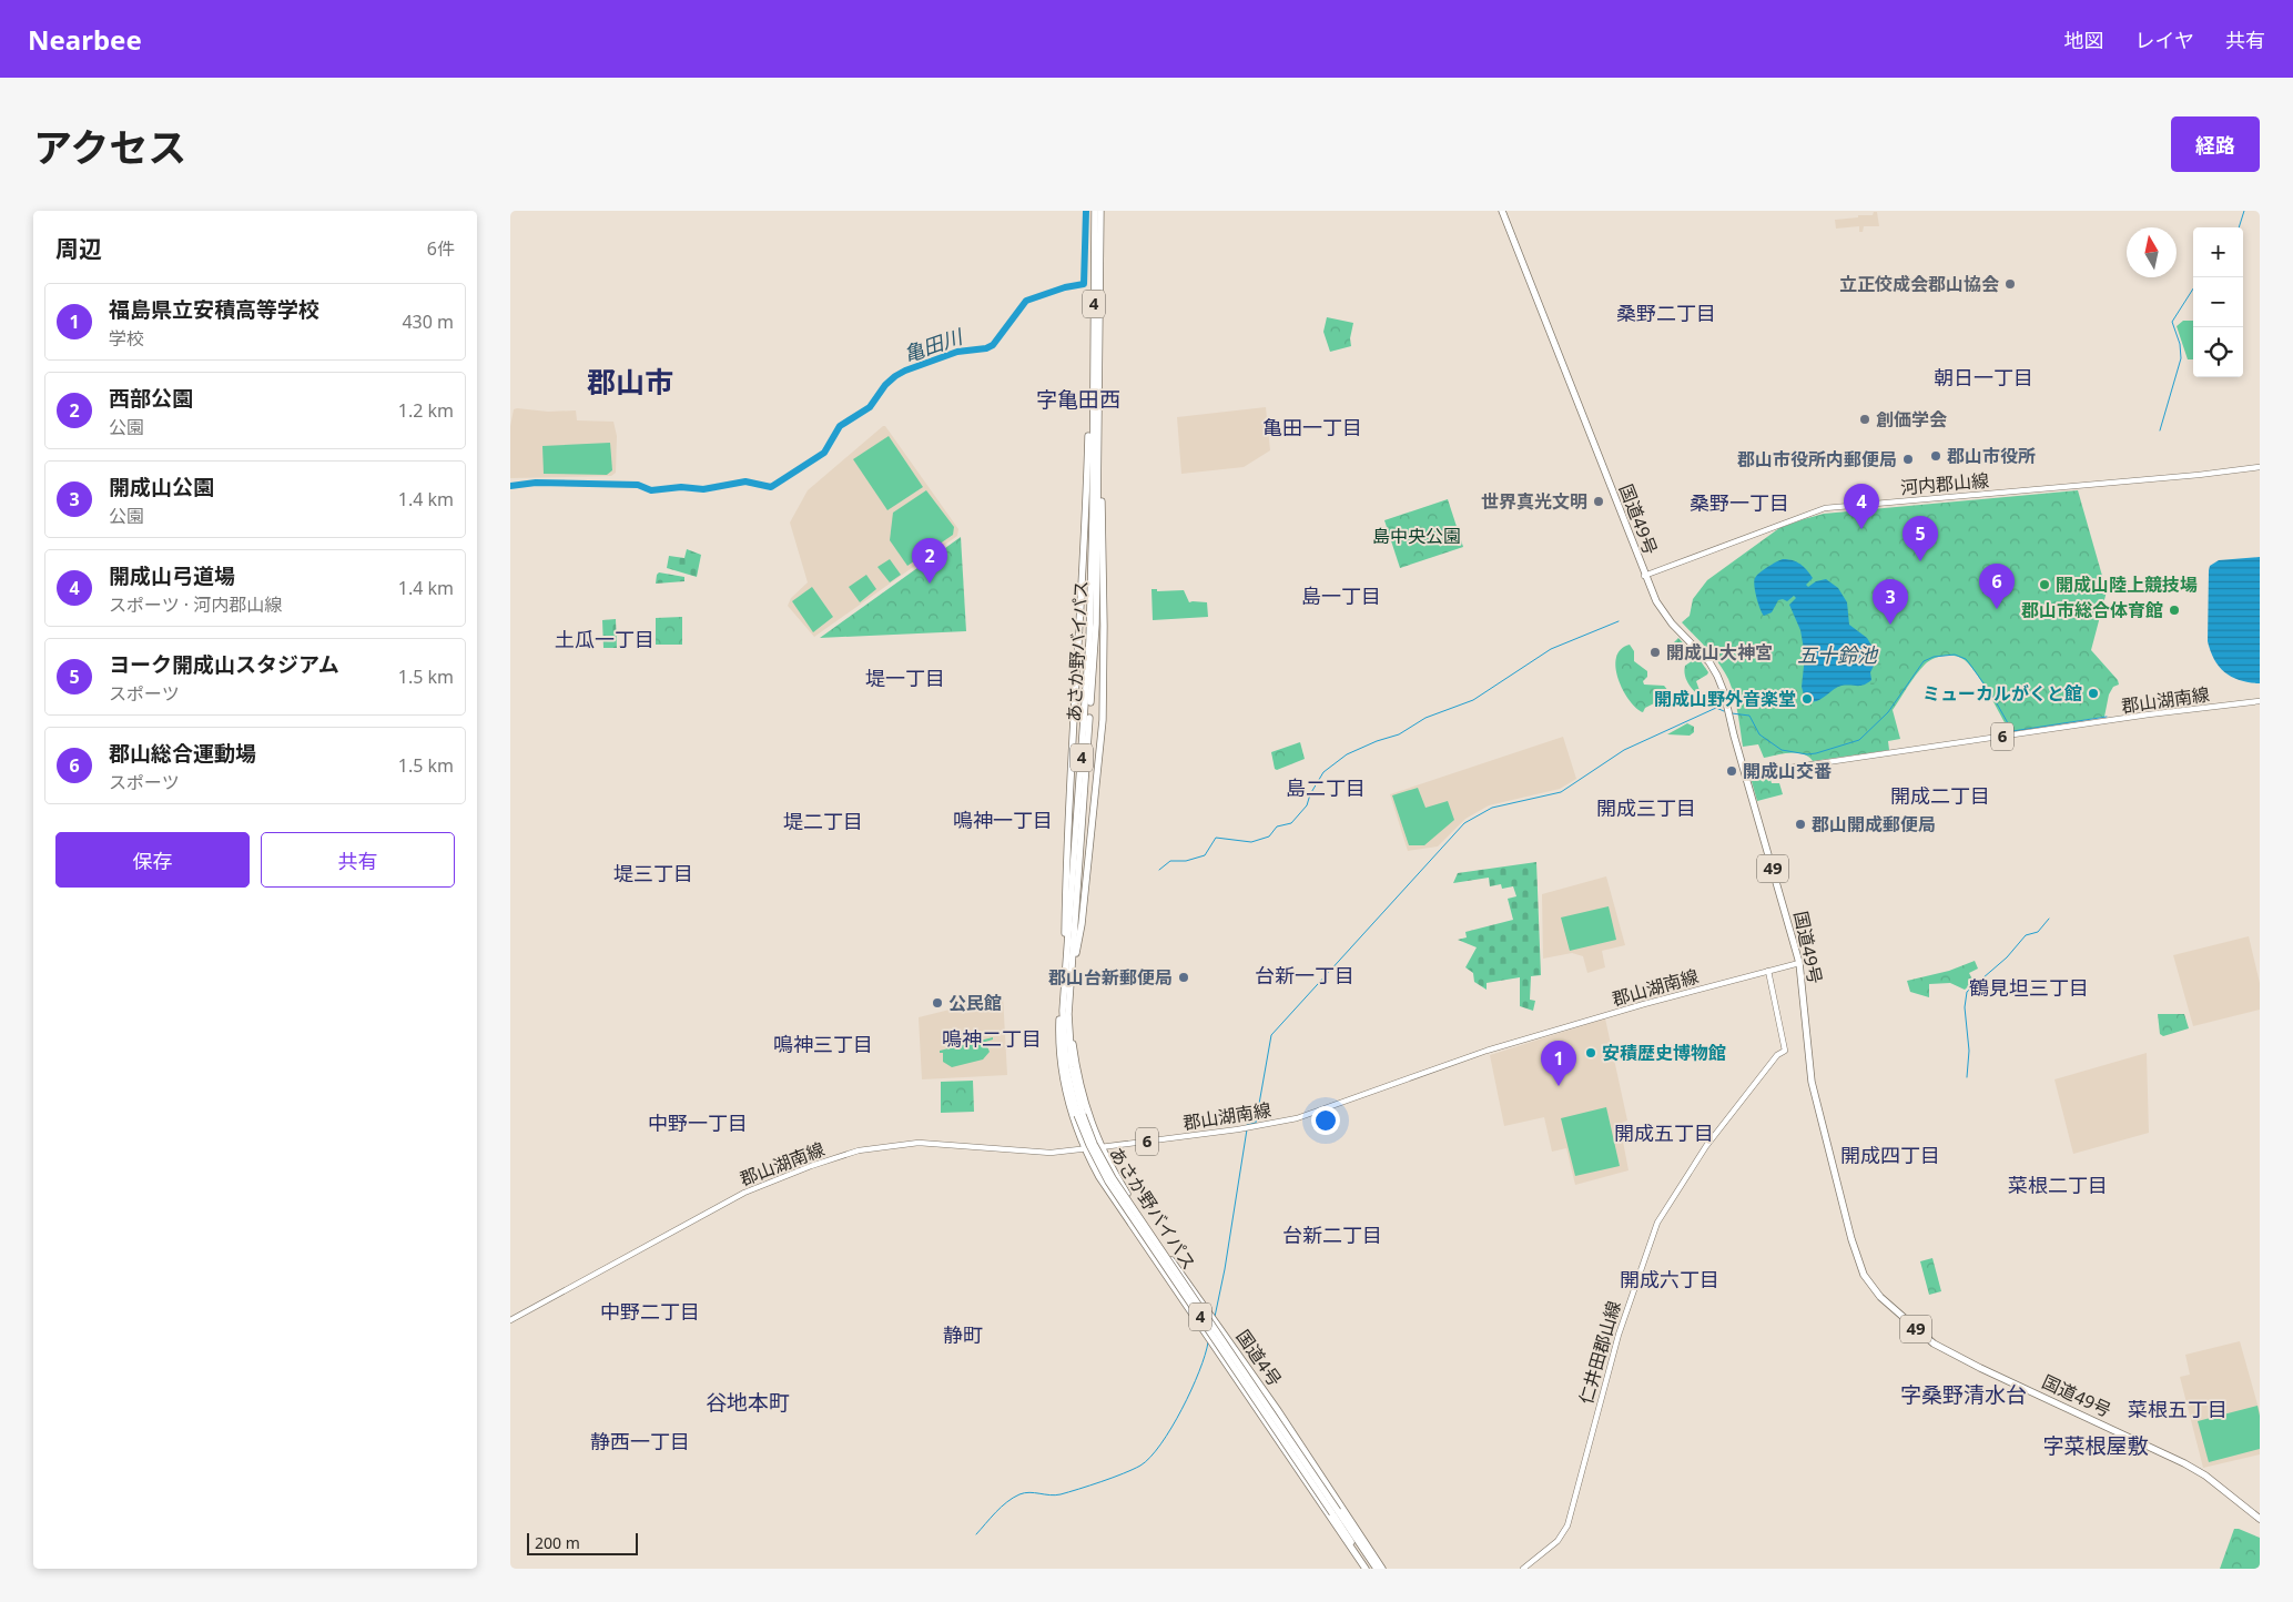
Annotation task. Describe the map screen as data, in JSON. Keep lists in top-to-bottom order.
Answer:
{
  "streets": {
    "highway": [
      "4",
      "国道49号",
      "あさか野バイパス",
      "49",
      "国道4号"
    ],
    "main road": [
      "河内郡山線",
      "郡山湖南線",
      "6",
      "仁井田郡山線"
    ]
  },
  "crossings": [
    ["4", "郡山湖南線"],
    ["河内郡山線", "国道49号"],
    ["国道49号", "郡山湖南線"],
    ["郡山湖南線", "仁井田郡山線"],
    ["郡山湖南線", "国道4号"]
  ],
  "districts": [
    "桑野二丁目",
    "朝日一丁目",
    "郡山市",
    "字亀田西",
    "亀田一丁目",
    "桑野一丁目",
    "島一丁目",
    "土瓜一丁目",
    "堤一丁目",
    "島二丁目",
    "開成二丁目",
    "開成三丁目",
    "鳴神一丁目",
    "堤二丁目",
    "堤三丁目",
    "台新一丁目",
    "鶴見坦三丁目",
    "鳴神二丁目",
    "鳴神三丁目",
    "中野一丁目",
    "開成五丁目",
    "開成四丁目",
    "菜根二丁目",
    "台新二丁目",
    "開成六丁目",
    "中野二丁目",
    "静町",
    "字桑野清水台",
    "谷地本町",
    "菜根五丁目",
    "静西一丁目",
    "字菜根屋敷"
  ],
  "water": ["亀田川", "五十鈴池"],
  "parks": ["島中央公園"],
  "places": [
    "立正佼成会郡山協会",
    "創価学会",
    "郡山市役所",
    "郡山市役所内郵便局",
    "世界真光文明",
    "開成山陸上競技場",
    "郡山市総合体育館",
    "開成山大神宮",
    "ミューカルがくと館",
    "開成山野外音楽堂",
    "開成山交番",
    "郡山開成郵便局",
    "郡山台新郵便局",
    "公民館",
    "安積歴史博物館"
  ],
  "scale_bar": "200 m",
  "north": "top",
  "page": {
    "header": "Nearbee",
    "nav": ["地図", "レイヤ", "共有"],
    "title": "アクセス",
    "buttons": [
      "経路",
      ["保存", "共有"]
    ],
    "heading": ["周辺", "6件"],
    "map_buttons": ["+", "−"],
    "list": [
      {
        "mark": "1",
        "name": "福島県立安積高等学校",
        "note": "学校",
        "value": "430 m"
      },
      {
        "mark": "2",
        "name": "西部公園",
        "note": "公園",
        "value": "1.2 km"
      },
      {
        "mark": "3",
        "name": "開成山公園",
        "note": "公園",
        "value": "1.4 km"
      },
      {
        "mark": "4",
        "name": "開成山弓道場",
        "note": "スポーツ · 河内郡山線",
        "value": "1.4 km"
      },
      {
        "mark": "5",
        "name": "ヨーク開成山スタジアム",
        "note": "スポーツ",
        "value": "1.5 km"
      },
      {
        "mark": "6",
        "name": "郡山総合運動場",
        "note": "スポーツ",
        "value": "1.5 km"
      }
    ],
    "pins": [
      "4",
      "5",
      "2",
      "6",
      "3",
      "1"
    ],
    "scale": "200 m"
  }
}
